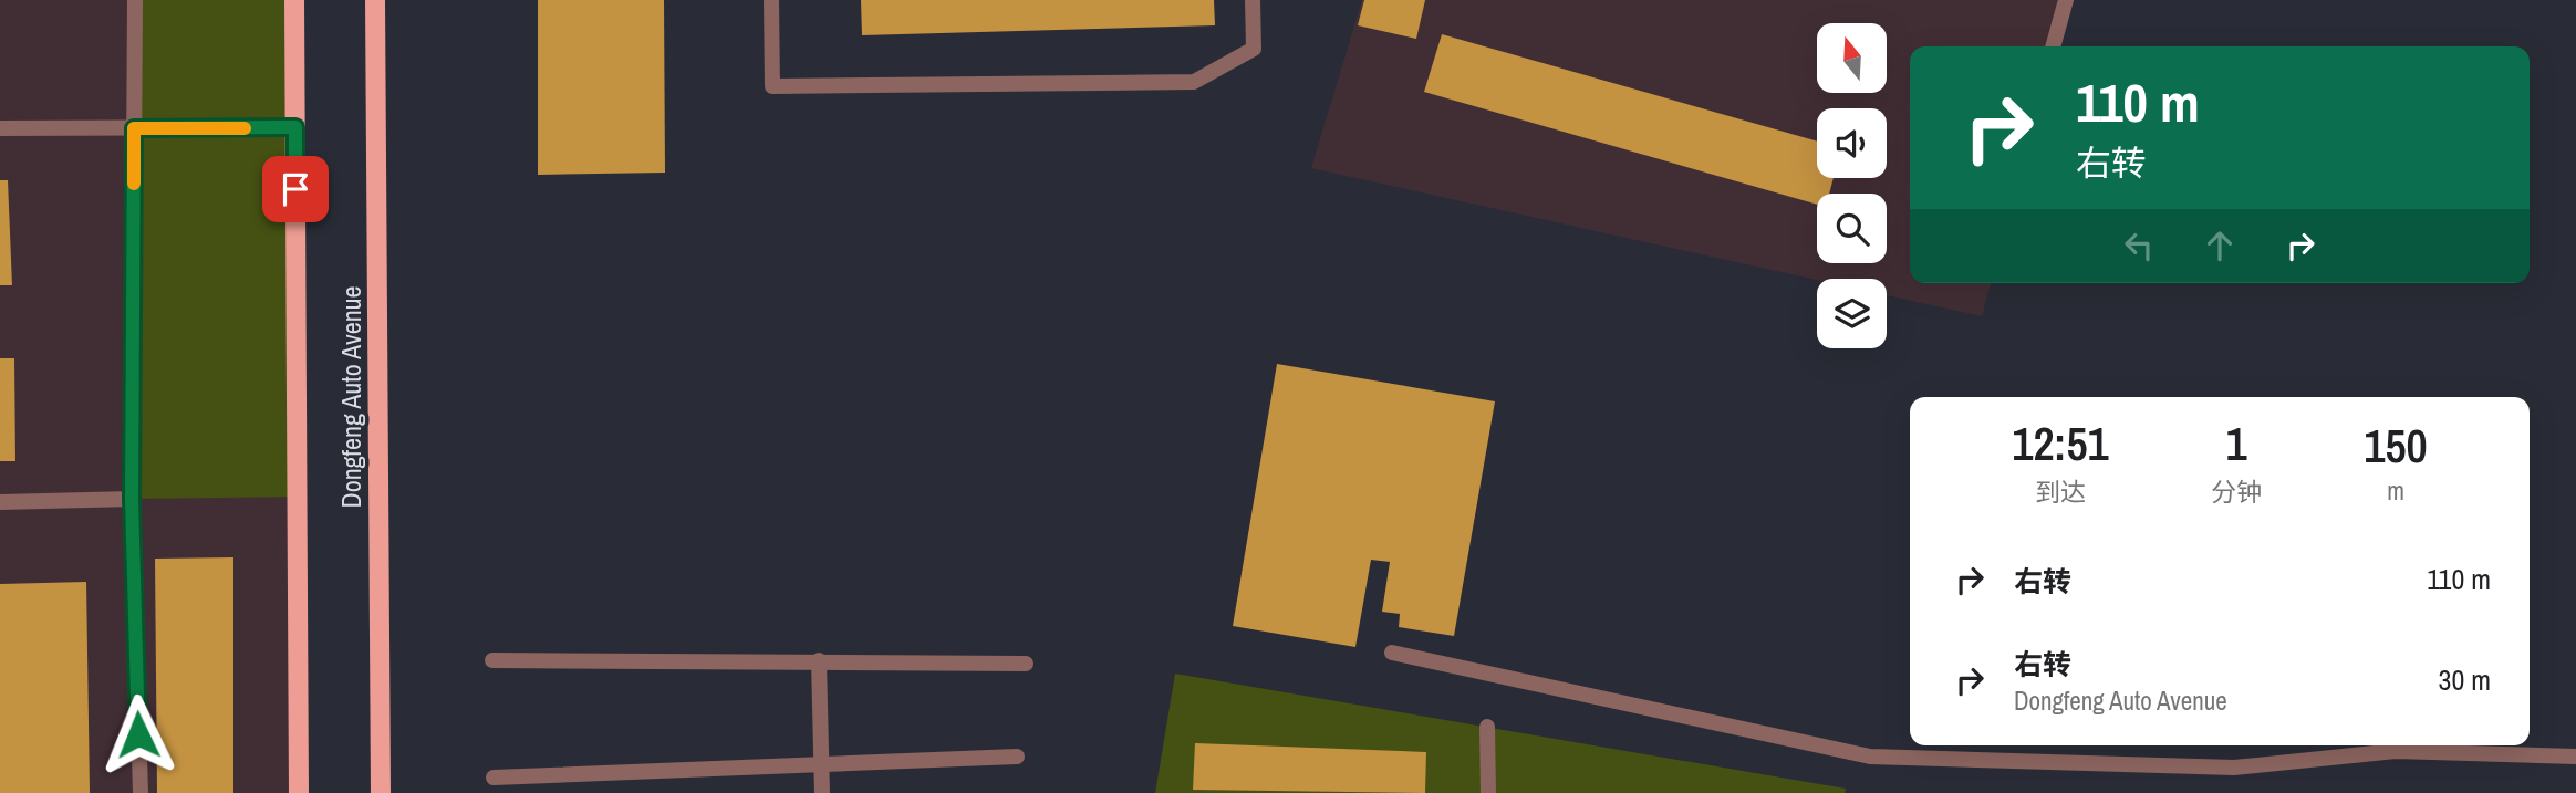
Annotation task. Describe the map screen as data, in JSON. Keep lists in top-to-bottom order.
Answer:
{
  "streets": {
    "main road": ["Dongfeng Auto Avenue"]
  },
  "north": "top",
  "page": {
    "turn": ["110 m", "右转"],
    "eta": [
      "12:51",
      "到达",
      "1",
      "分钟",
      "150",
      "m"
    ],
    "list": [
      {
        "name": "右转",
        "value": "110 m"
      },
      {
        "name": "右转",
        "note": "Dongfeng Auto Avenue",
        "value": "30 m"
      }
    ]
  }
}
